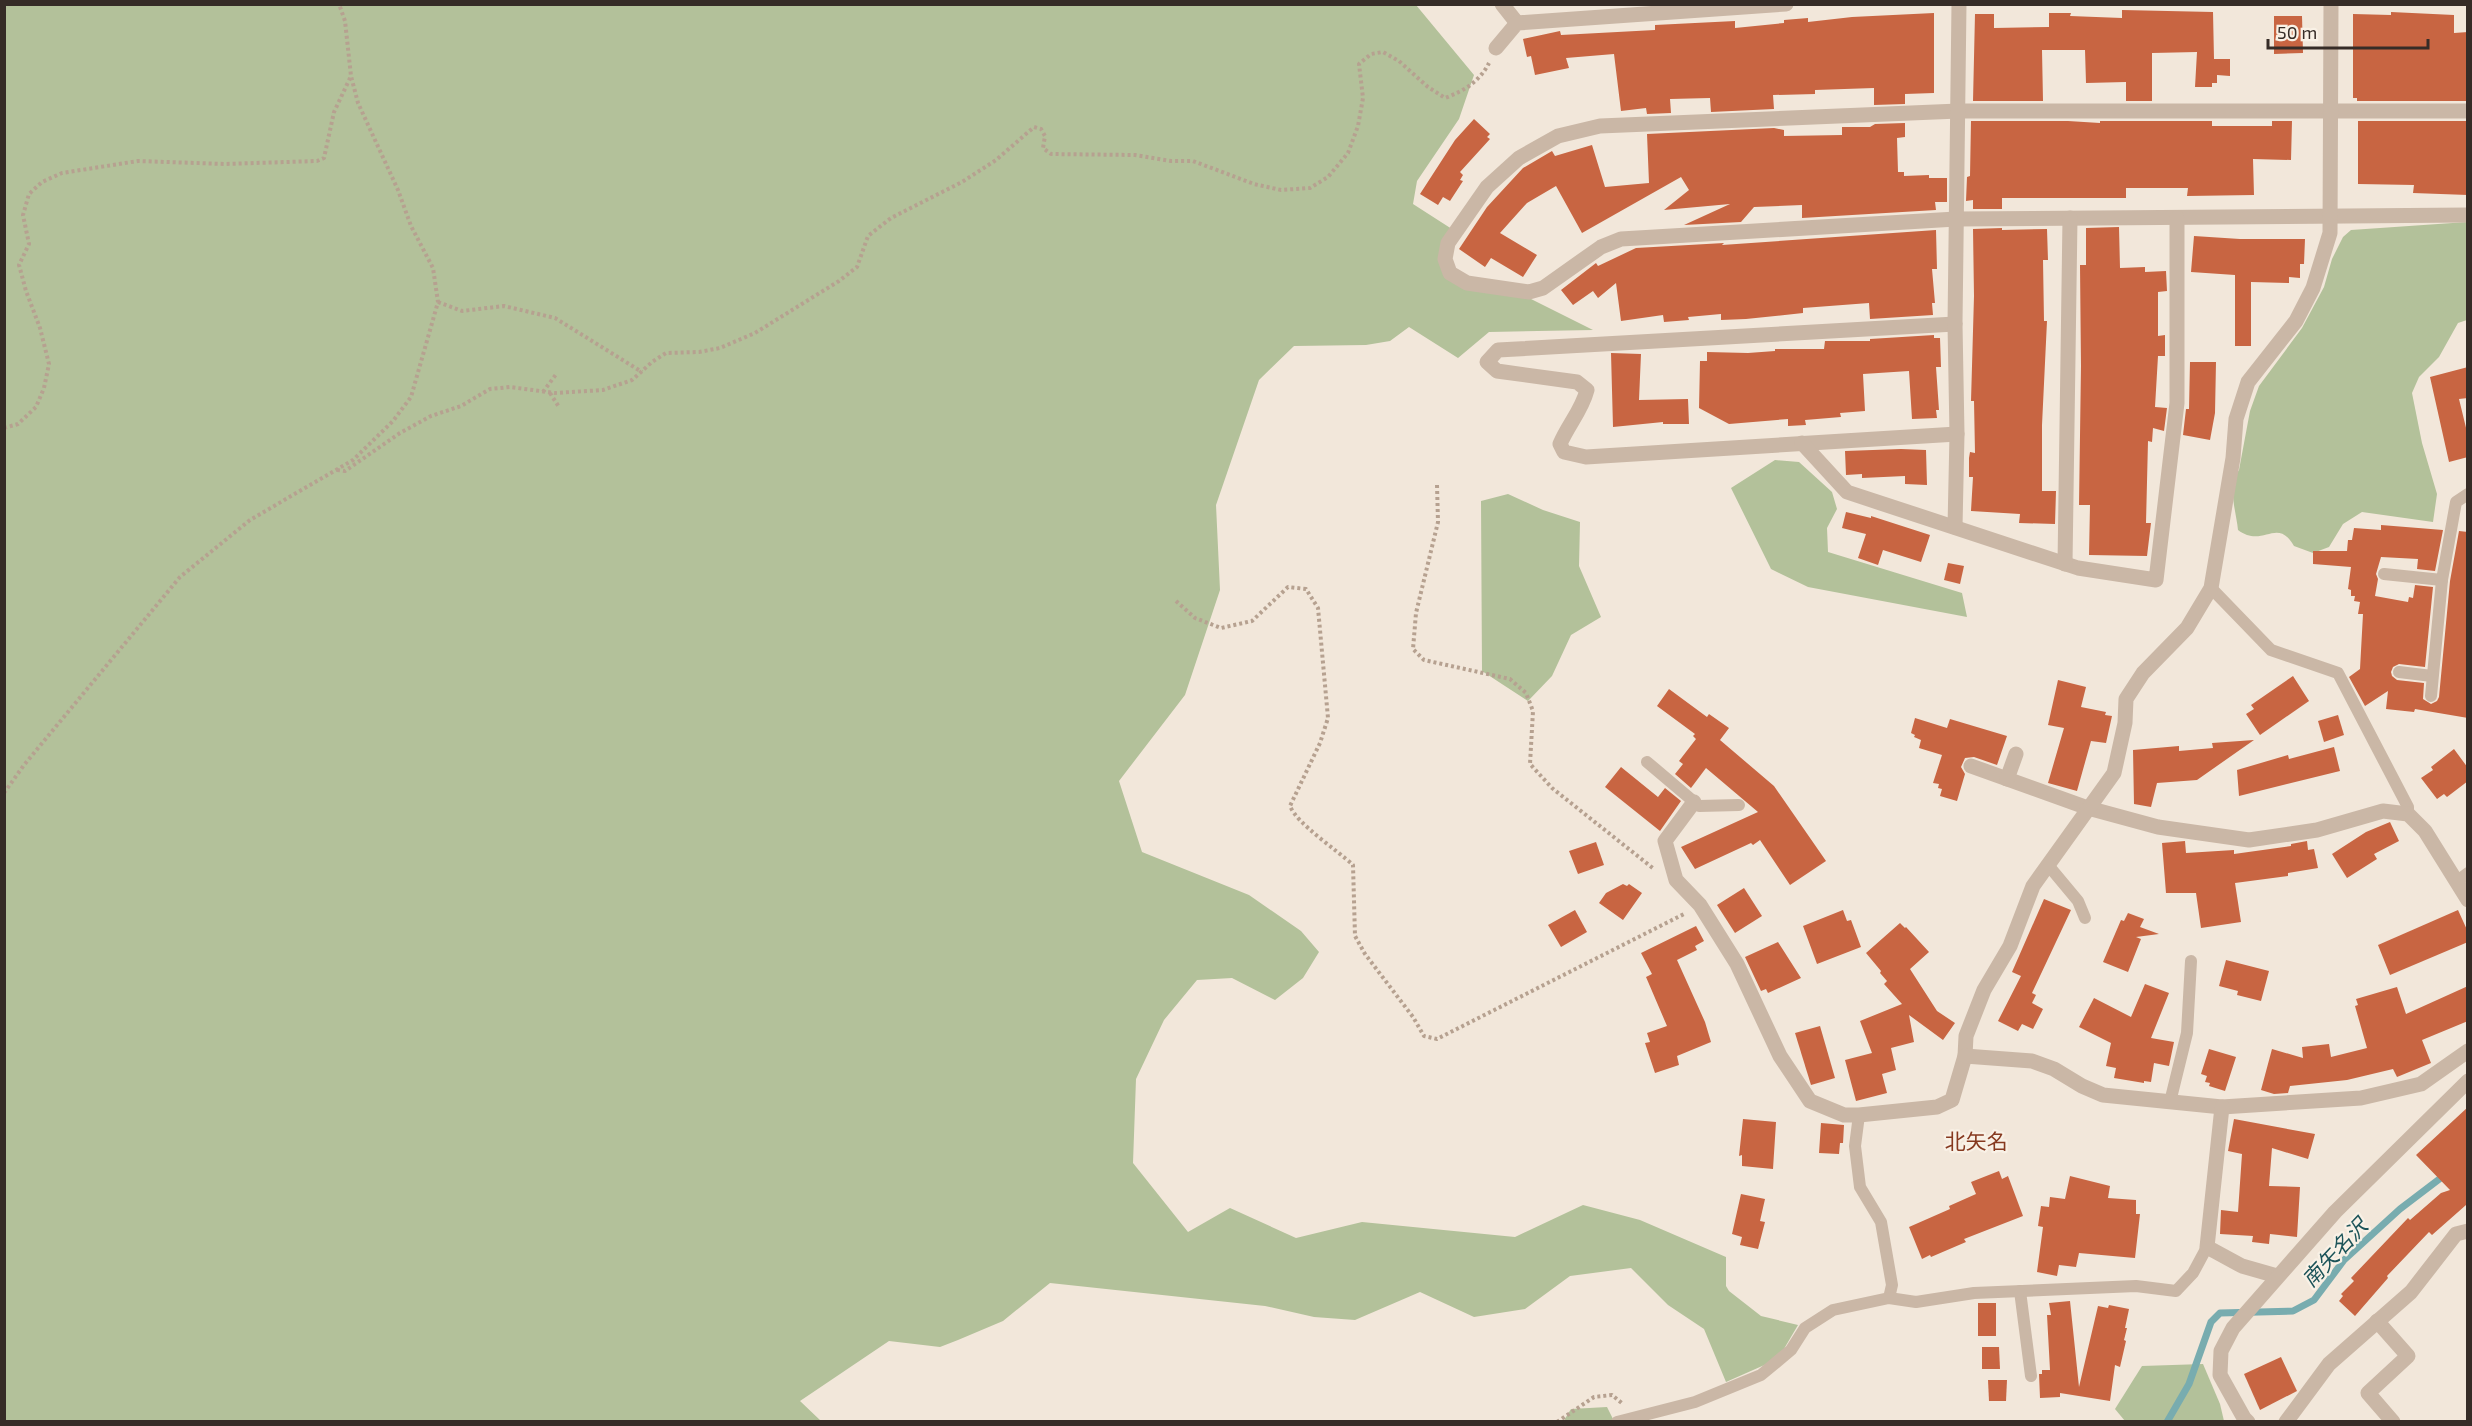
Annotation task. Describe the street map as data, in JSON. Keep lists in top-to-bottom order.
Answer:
{
  "districts": ["北矢名"],
  "water": ["南矢名沢"],
  "scale_bar": "50 m"
}
